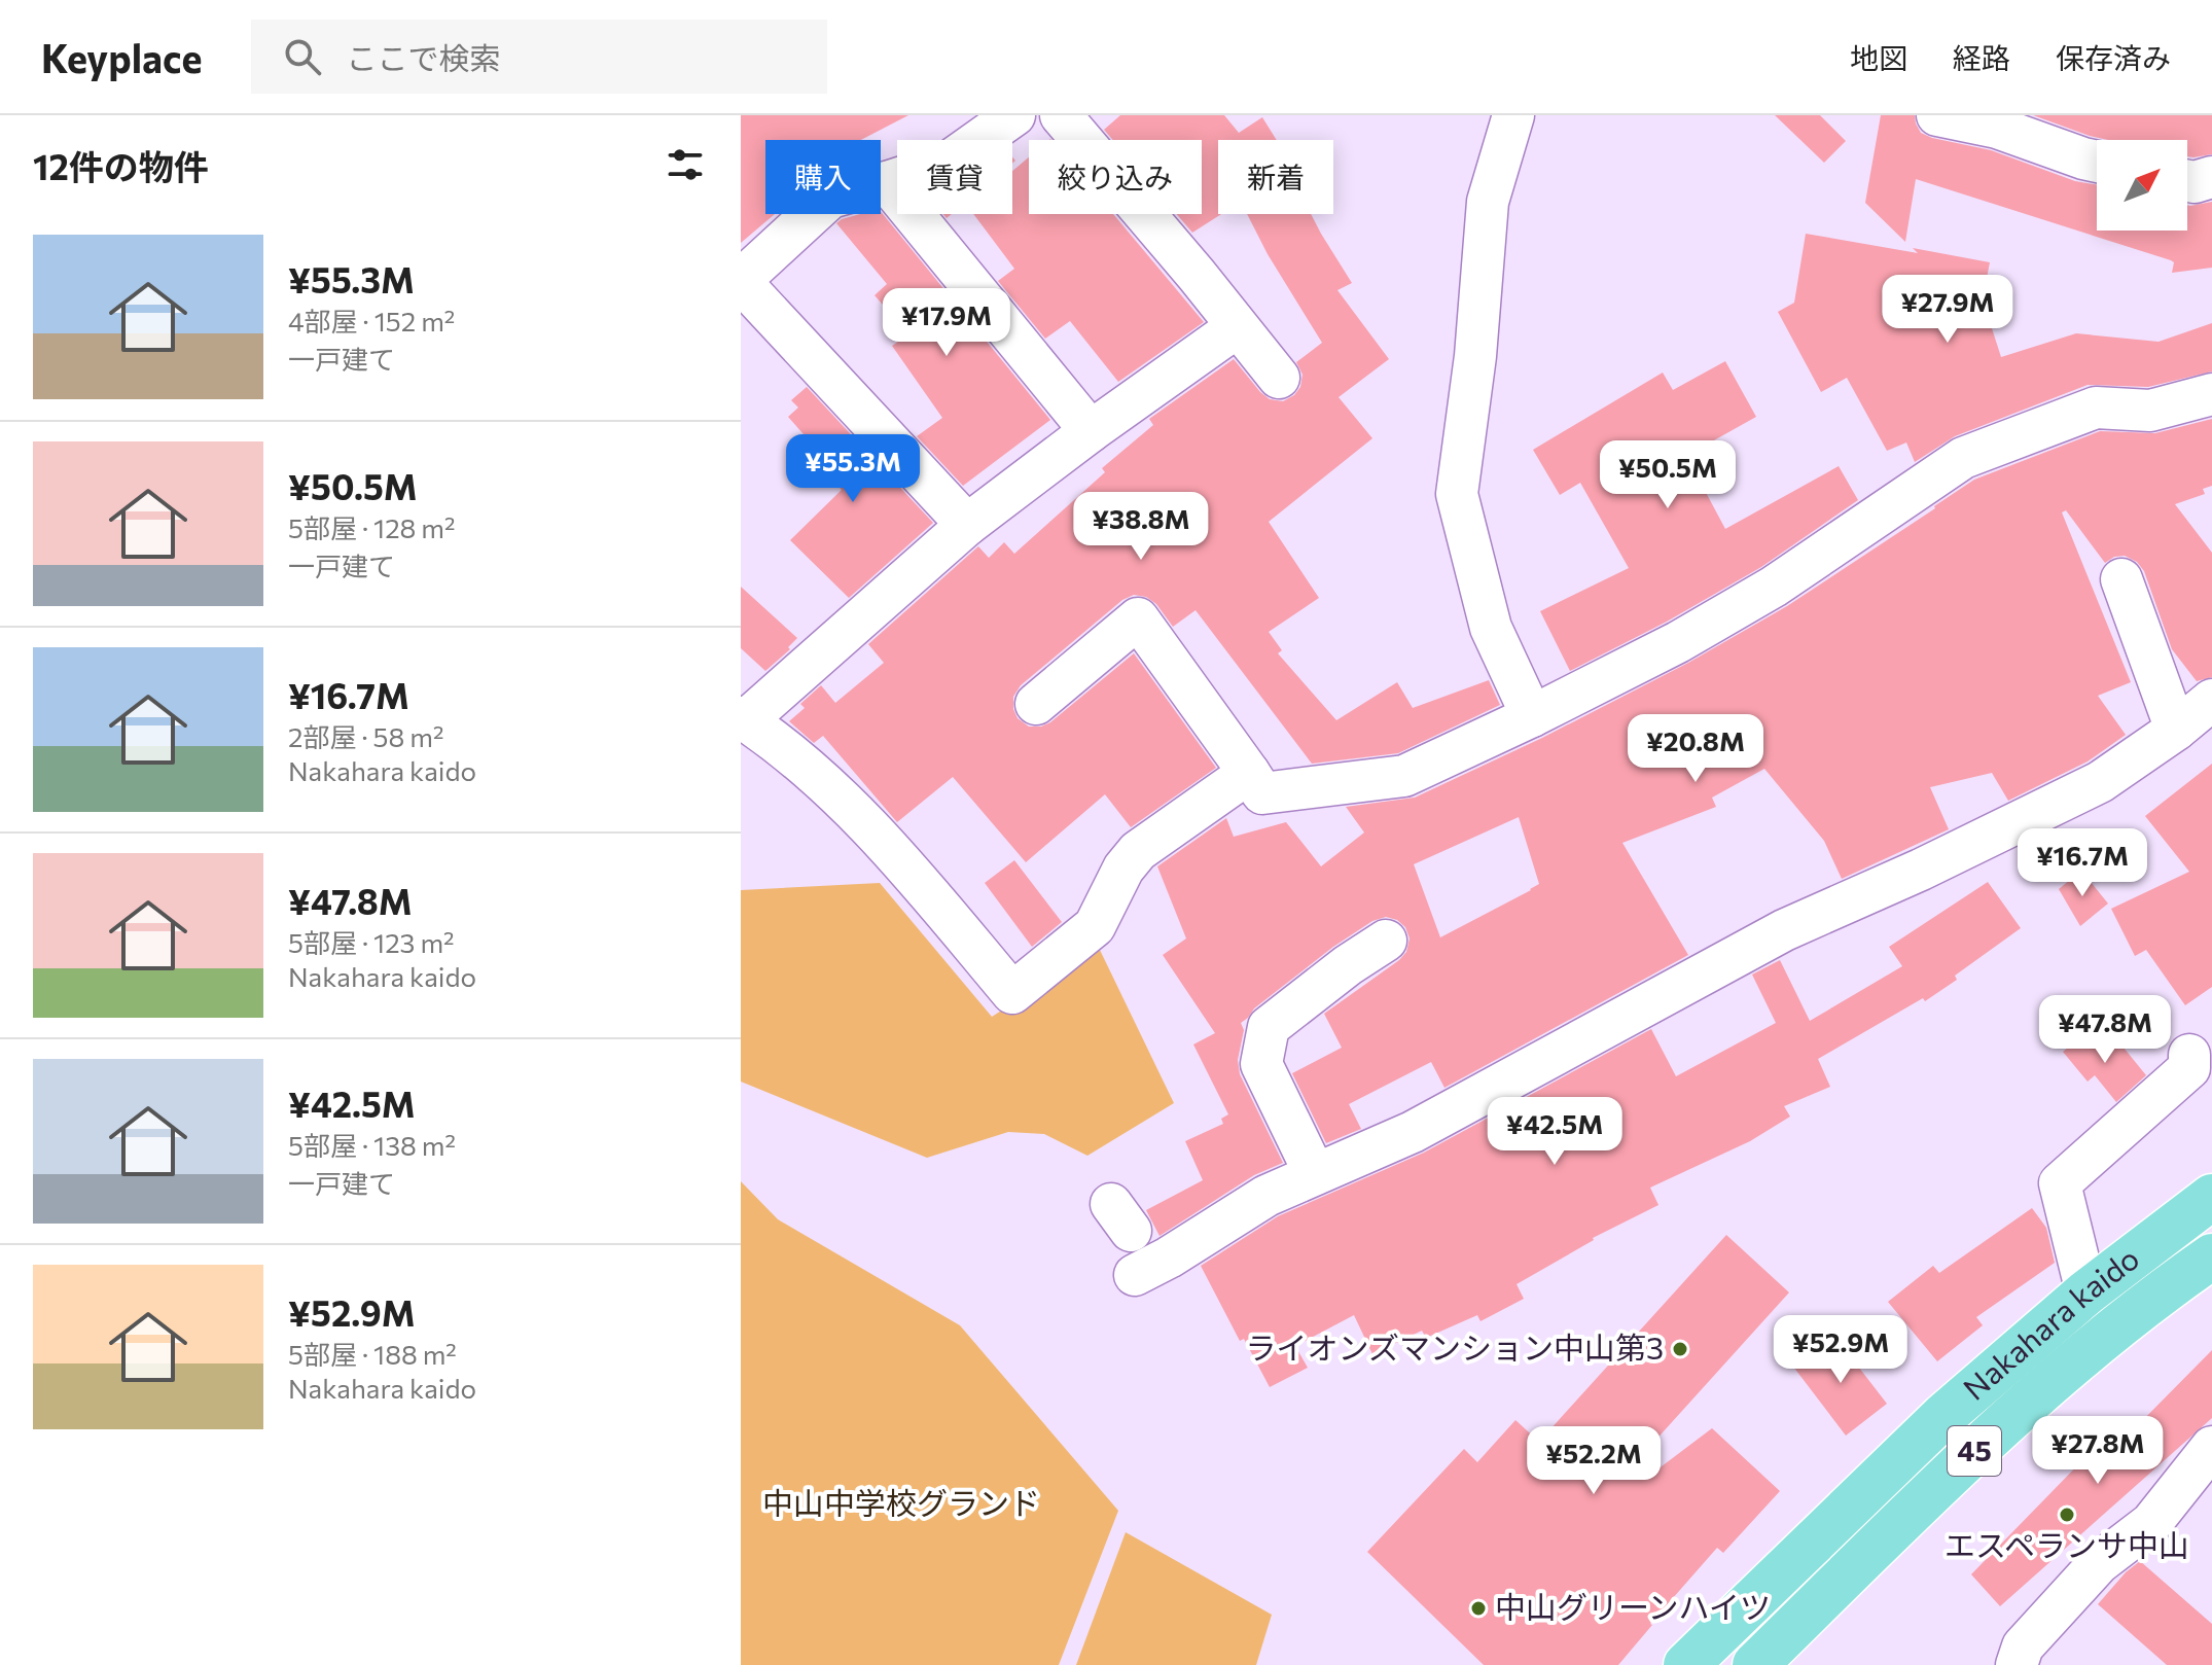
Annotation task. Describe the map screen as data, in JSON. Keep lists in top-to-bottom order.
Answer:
{
  "streets": {
    "main road": ["Nakahara kaido", "45"]
  },
  "parks": ["中山中学校グランド"],
  "places": ["ライオンズマンション中山第3", "エスペランサ中山", "中山グリーンハイツ"],
  "north": "top right",
  "page": {
    "header": "Keyplace",
    "search": "ここで検索",
    "nav": ["地図", "経路", "保存済み"],
    "heading": "12件の物件",
    "chip": [
      "購入",
      "賃貸",
      "絞り込み",
      "新着"
    ],
    "list": [
      {
        "name": "¥55.3M",
        "note": "4部屋 · 152 m² · 一戸建て"
      },
      {
        "name": "¥50.5M",
        "note": "5部屋 · 128 m² · 一戸建て"
      },
      {
        "name": "¥16.7M",
        "note": "2部屋 · 58 m² · Nakahara kaido"
      },
      {
        "name": "¥47.8M",
        "note": "5部屋 · 123 m² · Nakahara kaido"
      },
      {
        "name": "¥42.5M",
        "note": "5部屋 · 138 m² · 一戸建て"
      },
      {
        "name": "¥52.9M",
        "note": "5部屋 · 188 m² · Nakahara kaido"
      }
    ],
    "price": [
      "¥27.9M",
      "¥17.9M",
      "¥55.3M",
      "¥50.5M",
      "¥38.8M",
      "¥20.8M",
      "¥16.7M",
      "¥47.8M",
      "¥42.5M",
      "¥52.9M",
      "¥27.8M",
      "¥52.2M"
    ]
  }
}
